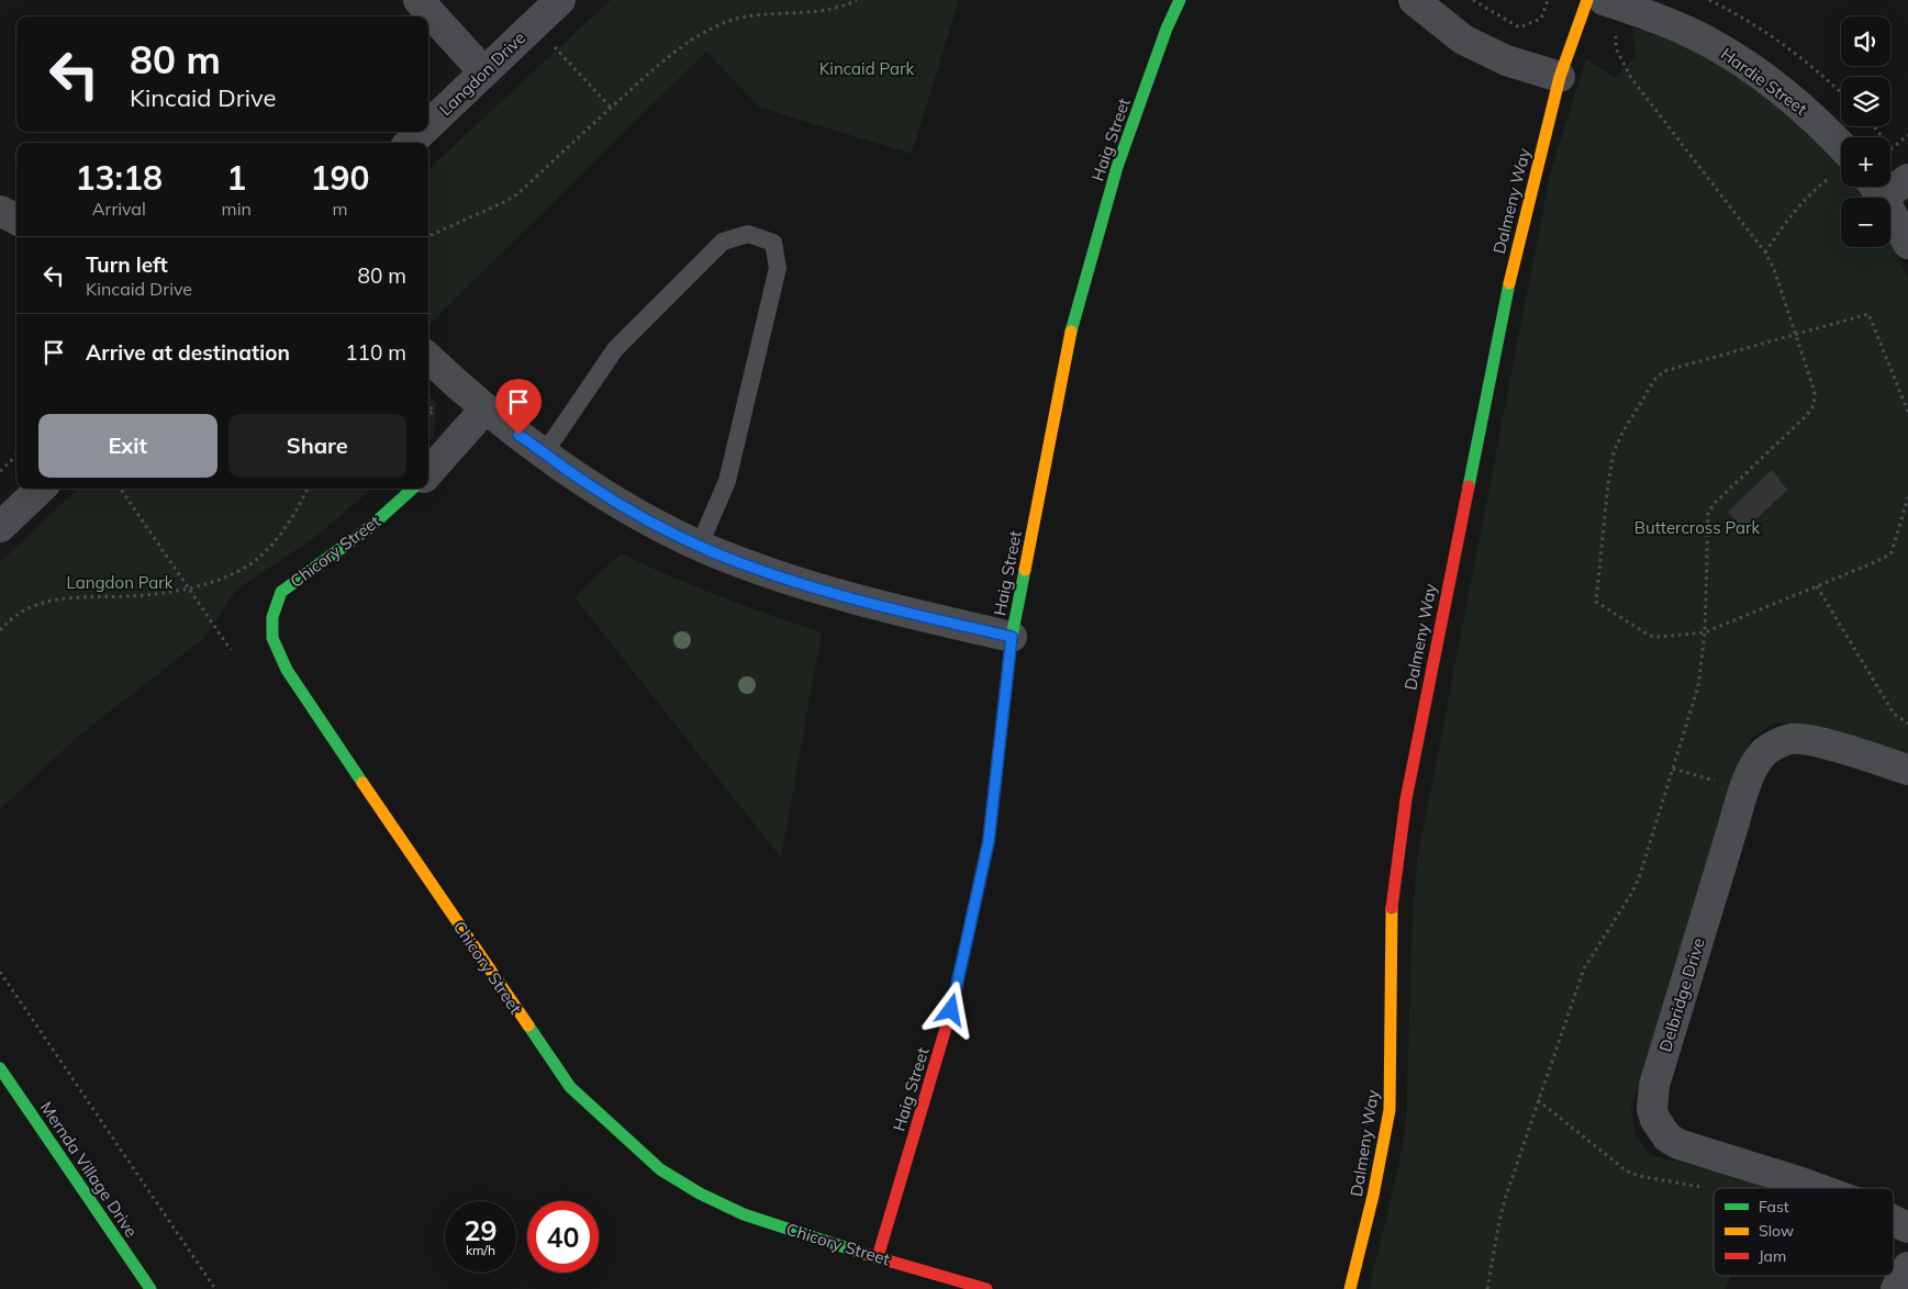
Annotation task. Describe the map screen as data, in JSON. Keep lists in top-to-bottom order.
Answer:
{
  "streets": {
    "street": [
      "Langdon Drive",
      "Hardie Street",
      "Haig Street",
      "Dalmeny Way",
      "Chicory Street",
      "Delbridge Drive",
      "Mernda Village Drive"
    ]
  },
  "crossings": [
    ["Haig Street", "Chicory Street"]
  ],
  "parks": ["Kincaid Park", "Buttercross Park", "Langdon Park"],
  "legend": ["Fast", "Slow", "Jam"],
  "page": {
    "map_buttons": ["+", "−"],
    "turn": ["80 m", "Kincaid Drive"],
    "eta": [
      "13:18",
      "Arrival",
      "1",
      "min",
      "190",
      "m"
    ],
    "list": [
      {
        "name": "Turn left",
        "note": "Kincaid Drive",
        "value": "80 m"
      },
      {
        "name": "Arrive at destination",
        "value": "110 m"
      }
    ],
    "buttons": ["Exit", "Share"],
    "speed": "29 km/h",
    "limit": "40"
  }
}
